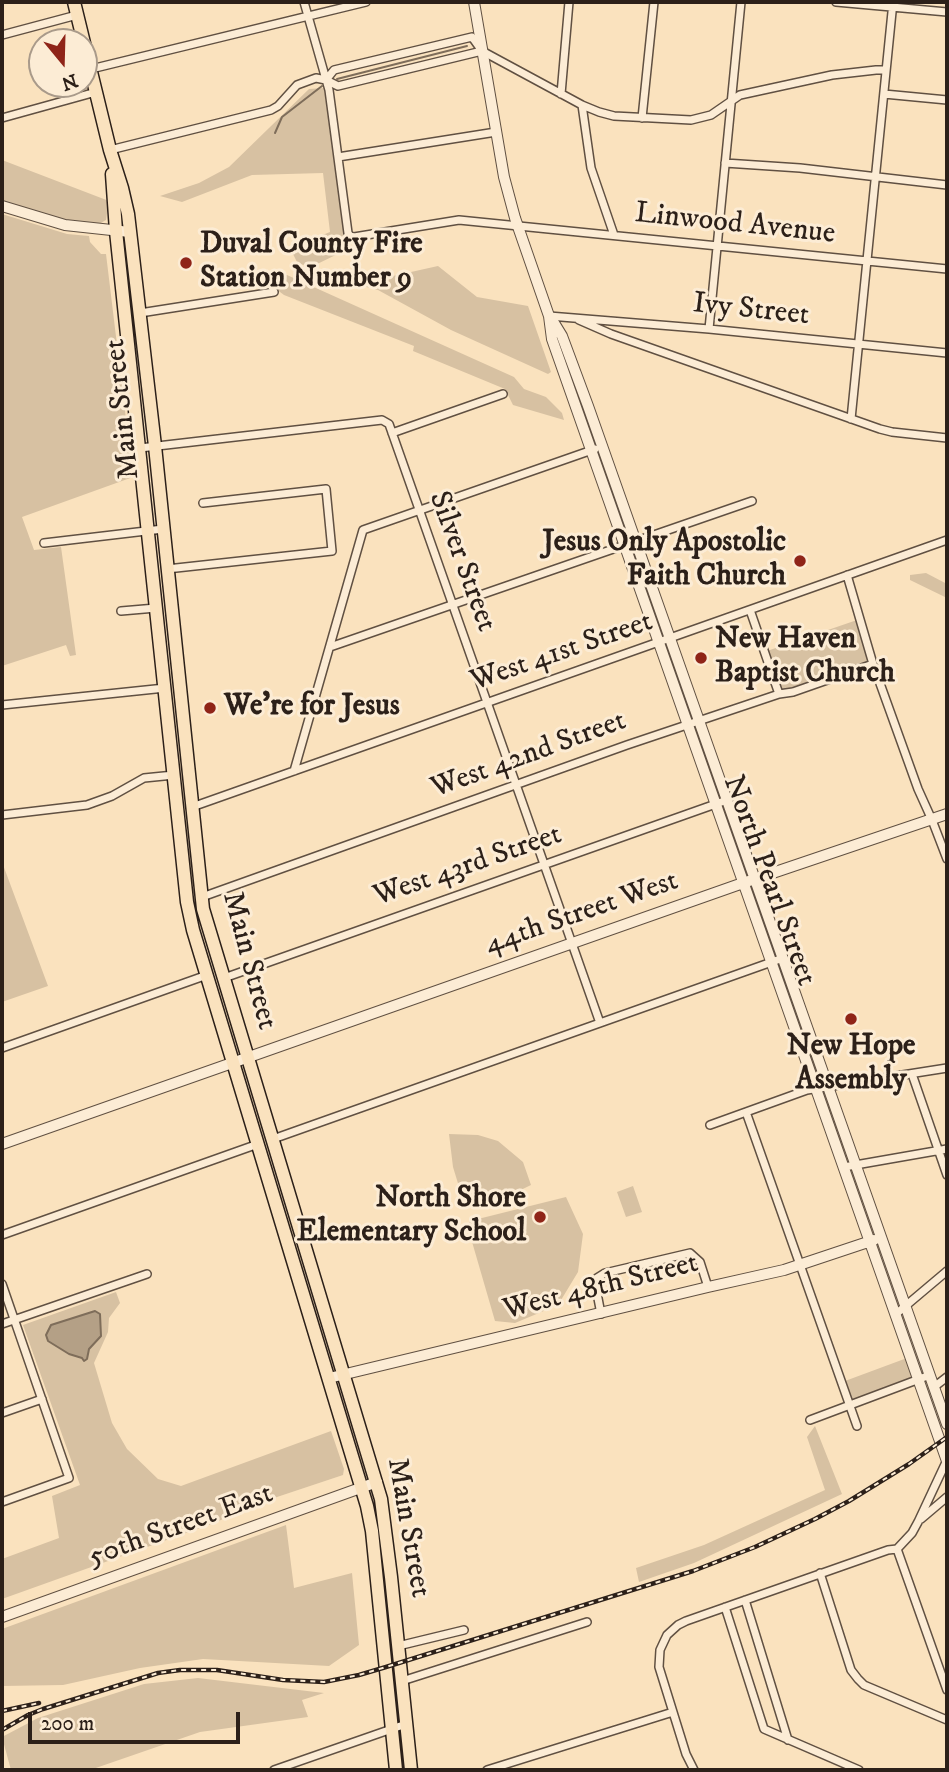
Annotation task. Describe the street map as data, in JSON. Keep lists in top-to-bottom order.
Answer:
{
  "streets": {
    "main road": ["Main Street"],
    "street": [
      "Linwood Avenue",
      "Ivy Street",
      "Silver Street",
      "West 41st Street",
      "West 42nd Street",
      "West 43rd Street",
      "North Pearl Street",
      "44th Street West",
      "West 48th Street",
      "50th Street East"
    ]
  },
  "crossings": [
    ["Linwood Avenue", "North Pearl Street"],
    ["Ivy Street", "North Pearl Street"],
    ["Main Street", "West 41st Street"],
    ["Main Street", "West 42nd Street"],
    ["Main Street", "West 43rd Street"],
    ["Main Street", "44th Street West"],
    ["Main Street", "West 48th Street"],
    ["Main Street", "50th Street East"],
    ["Silver Street", "West 41st Street"],
    ["Silver Street", "West 42nd Street"],
    ["Silver Street", "West 43rd Street"],
    ["Silver Street", "44th Street West"],
    ["West 41st Street", "North Pearl Street"],
    ["West 42nd Street", "North Pearl Street"],
    ["West 43rd Street", "North Pearl Street"],
    ["North Pearl Street", "44th Street West"],
    ["North Pearl Street", "West 48th Street"]
  ],
  "places": [
    "Duval County Fire Station Number 9",
    "Jesus Only Apostolic Faith Church",
    "New Haven Baptist Church",
    "We're for Jesus",
    "New Hope Assembly",
    "North Shore Elementary School"
  ],
  "scale_bar": "200 m",
  "north": "bottom"
}
